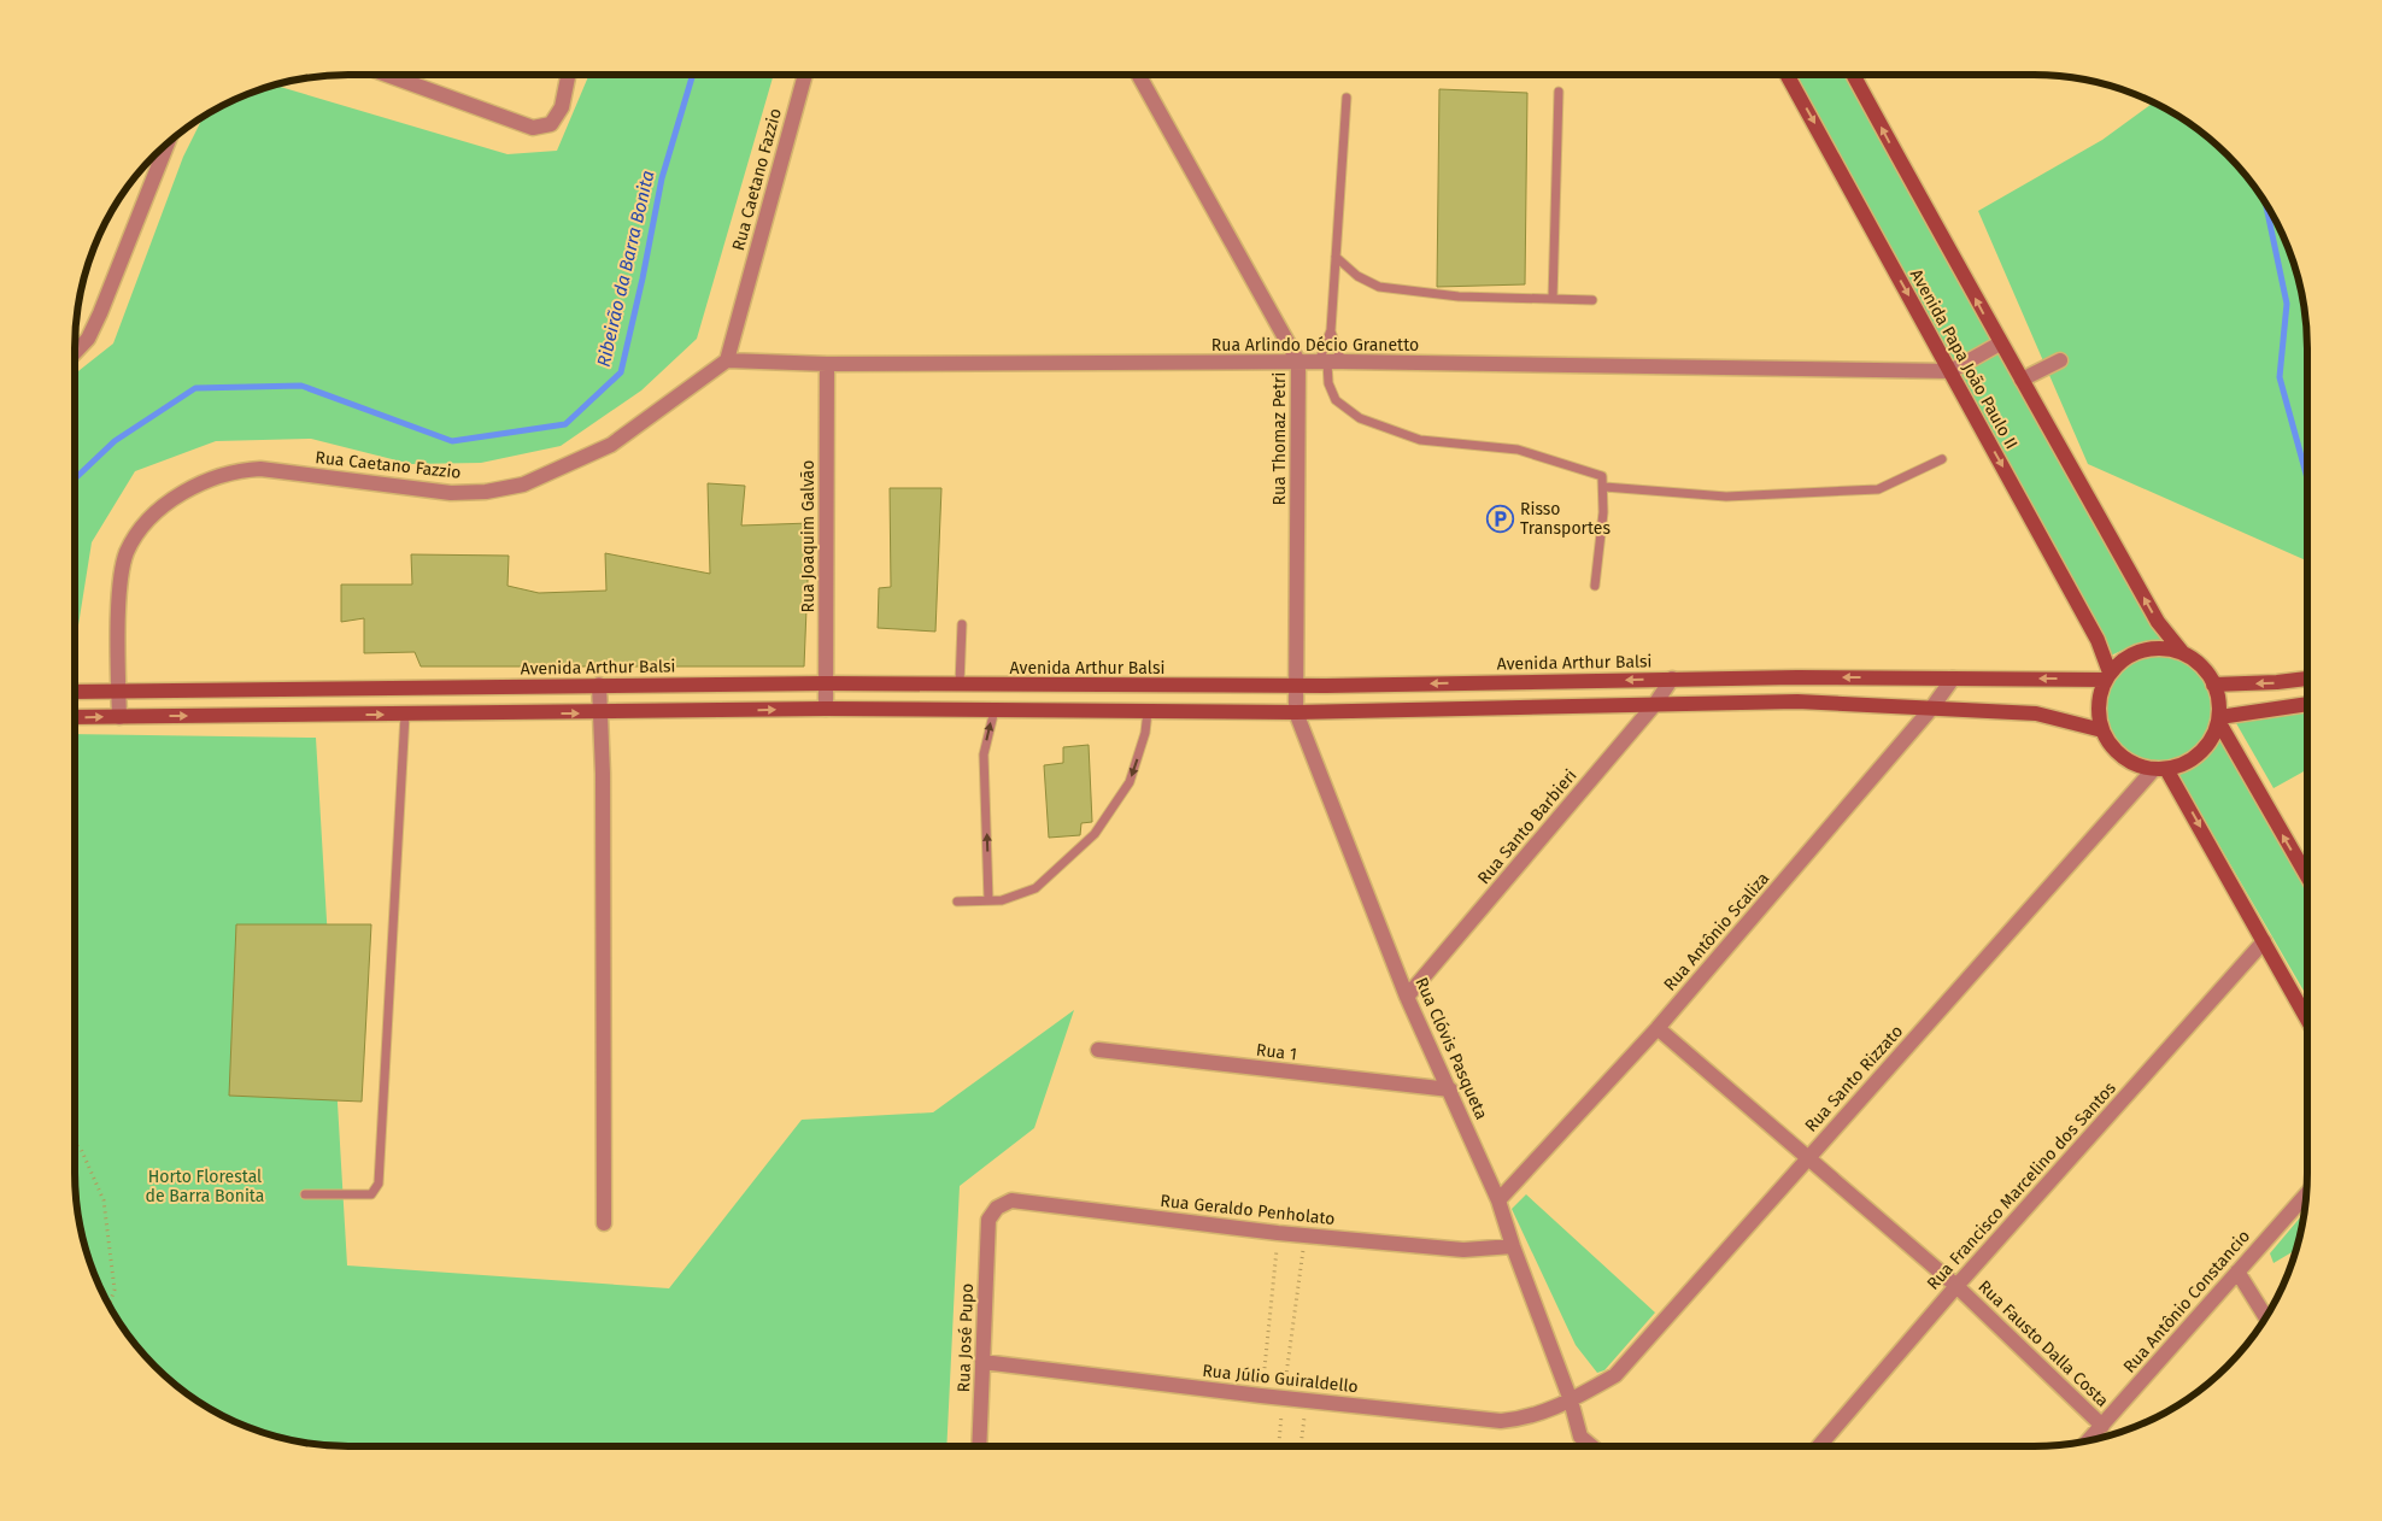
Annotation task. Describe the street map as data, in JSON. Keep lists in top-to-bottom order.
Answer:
{
  "streets": {
    "main road": ["Avenida Papa João Paulo II", "Avenida Arthur Balsi"],
    "street": [
      "Rua Caetano Fazzio",
      "Rua Arlindo Décio Granetto",
      "Rua Thomaz Petri",
      "Rua Joaquim Galvão",
      "Rua Santo Barbieri",
      "Rua Antônio Scaliza",
      "Rua Clóvis Pasqueta",
      "Rua 1",
      "Rua Santo Rizzato",
      "Rua Francisco Marcelino dos Santos",
      "Rua Geraldo Penholato",
      "Rua Antônio Constancio",
      "Rua José Pupo",
      "Rua Fausto Dalla Costa",
      "Rua Júlio Guiraldello"
    ]
  },
  "crossings": [
    ["Rua Caetano Fazzio", "Rua Arlindo Décio Granetto"],
    ["Rua Caetano Fazzio", "Avenida Arthur Balsi"],
    ["Rua Arlindo Décio Granetto", "Avenida Papa João Paulo II"],
    ["Rua Arlindo Décio Granetto", "Rua Thomaz Petri"],
    ["Rua Arlindo Décio Granetto", "Rua Joaquim Galvão"],
    ["Avenida Papa João Paulo II", "Avenida Arthur Balsi"],
    ["Avenida Papa João Paulo II", "Rua Santo Rizzato"],
    ["Rua Thomaz Petri", "Avenida Arthur Balsi"],
    ["Rua Thomaz Petri", "Rua Clóvis Pasqueta"],
    ["Rua Joaquim Galvão", "Avenida Arthur Balsi"],
    ["Avenida Arthur Balsi", "Rua Santo Barbieri"],
    ["Avenida Arthur Balsi", "Rua Antônio Scaliza"],
    ["Avenida Arthur Balsi", "Rua Santo Rizzato"],
    ["Rua Santo Barbieri", "Rua Clóvis Pasqueta"],
    ["Rua Antônio Scaliza", "Rua Clóvis Pasqueta"],
    ["Rua Antônio Scaliza", "Rua Fausto Dalla Costa"],
    ["Rua Clóvis Pasqueta", "Rua 1"],
    ["Rua Clóvis Pasqueta", "Rua Santo Rizzato"],
    ["Rua Clóvis Pasqueta", "Rua Geraldo Penholato"],
    ["Rua Clóvis Pasqueta", "Rua Júlio Guiraldello"],
    ["Rua Santo Rizzato", "Rua Fausto Dalla Costa"],
    ["Rua Santo Rizzato", "Rua Júlio Guiraldello"],
    ["Rua Francisco Marcelino dos Santos", "Rua Fausto Dalla Costa"],
    ["Rua Geraldo Penholato", "Rua José Pupo"],
    ["Rua Antônio Constancio", "Rua Fausto Dalla Costa"],
    ["Rua José Pupo", "Rua Júlio Guiraldello"]
  ],
  "water": ["Ribeirão da Barra Bonita"],
  "parks": ["Horto Florestal de Barra Bonita"],
  "places": {
    "parking": ["Risso Transportes"]
  }
}
